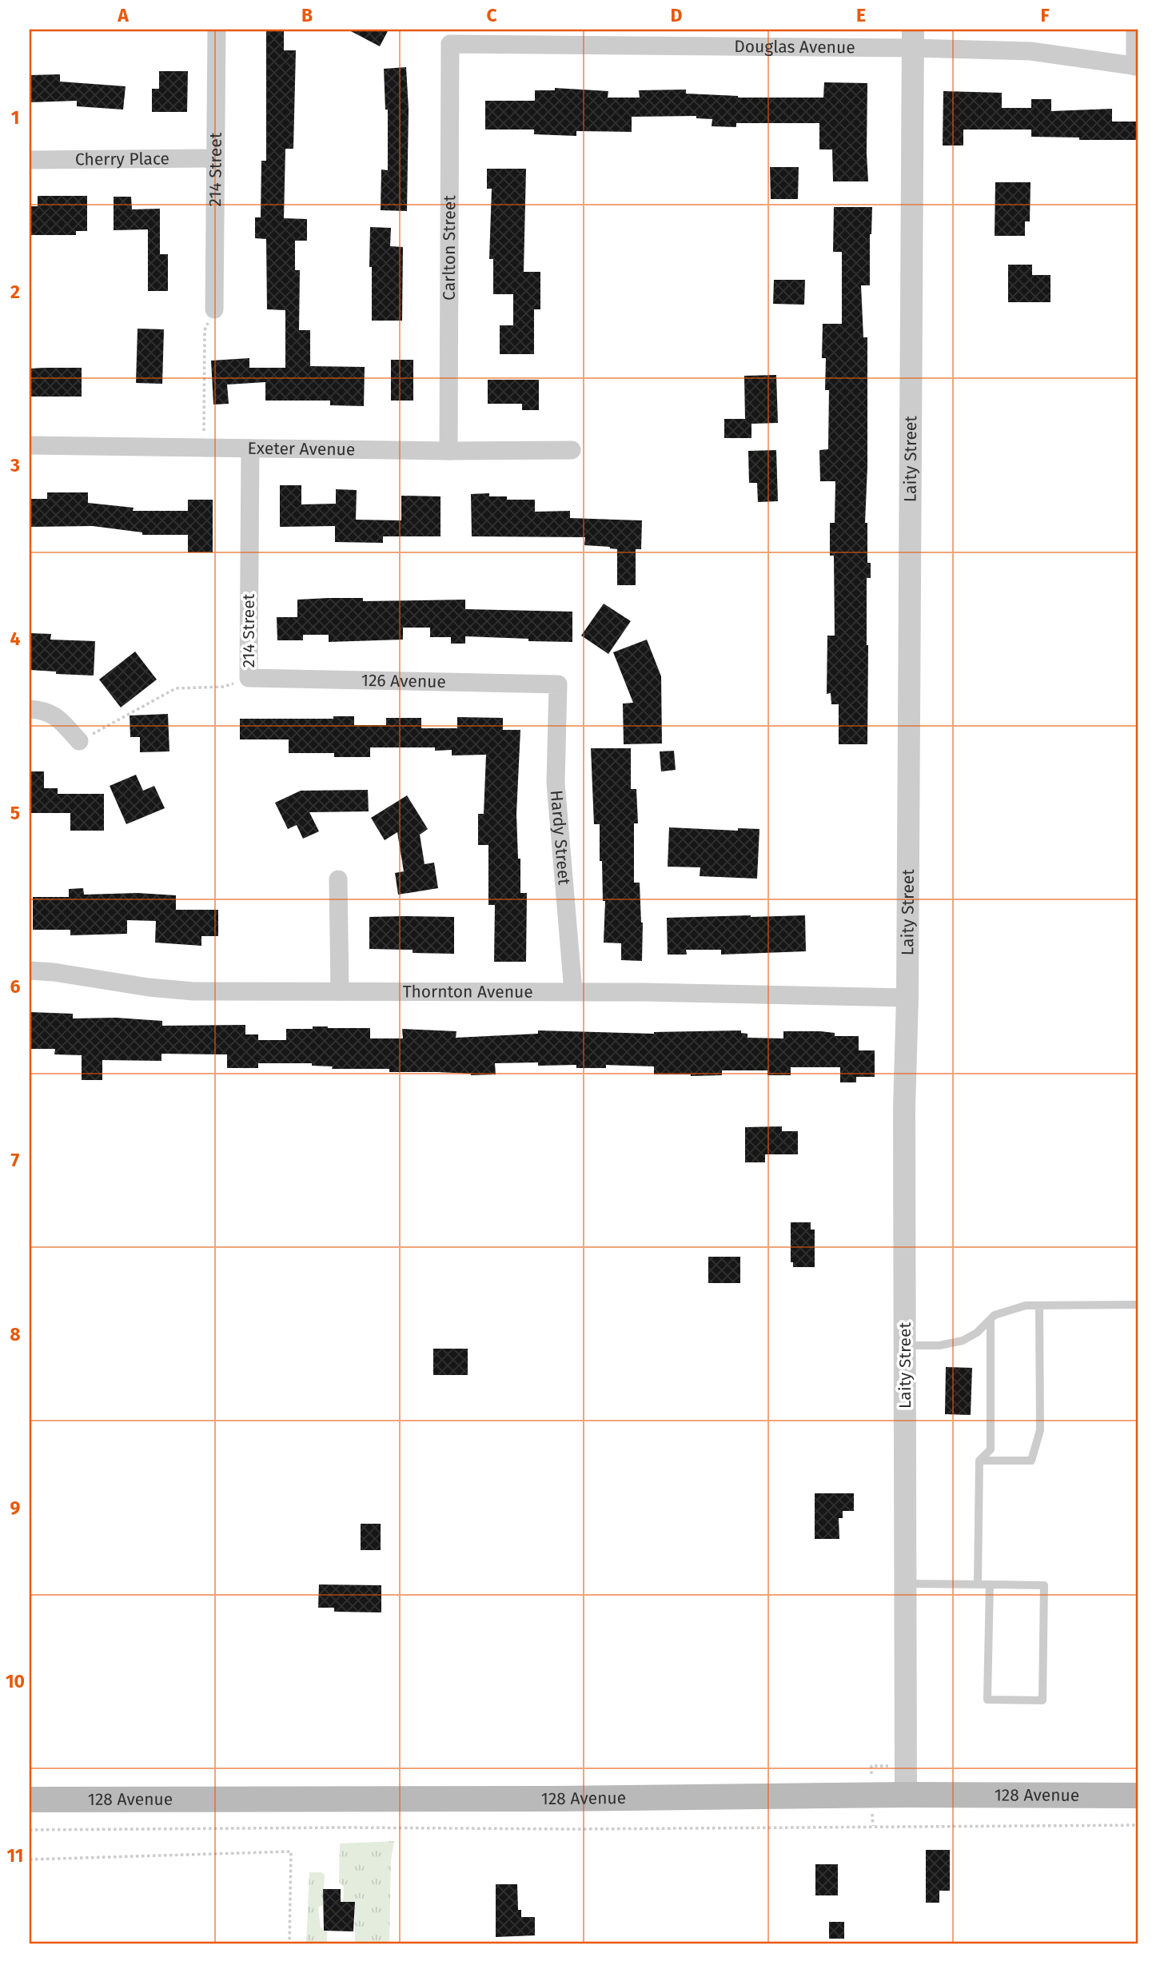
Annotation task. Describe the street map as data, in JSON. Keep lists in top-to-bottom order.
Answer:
{
  "streets": {
    "main road": ["128 Avenue"],
    "street": [
      "Douglas Avenue",
      "Cherry Place",
      "214 Street",
      "Carlton Street",
      "Exeter Avenue",
      "Laity Street",
      "126 Avenue",
      "Hardy Street",
      "Thornton Avenue"
    ]
  },
  "crossings": [
    ["Douglas Avenue", "Carlton Street"],
    ["Douglas Avenue", "Laity Street"],
    ["Cherry Place", "214 Street"],
    ["214 Street", "Exeter Avenue"],
    ["214 Street", "126 Avenue"],
    ["Carlton Street", "Exeter Avenue"],
    ["Laity Street", "Thornton Avenue"],
    ["Laity Street", "128 Avenue"],
    ["126 Avenue", "Hardy Street"],
    ["Hardy Street", "Thornton Avenue"]
  ],
  "grid": {
    "columns": [
      "A",
      "B",
      "C",
      "D",
      "E",
      "F"
    ],
    "rows": [
      "1",
      "2",
      "3",
      "4",
      "5",
      "6",
      "7",
      "8",
      "9",
      "10",
      "11"
    ]
  }
}
